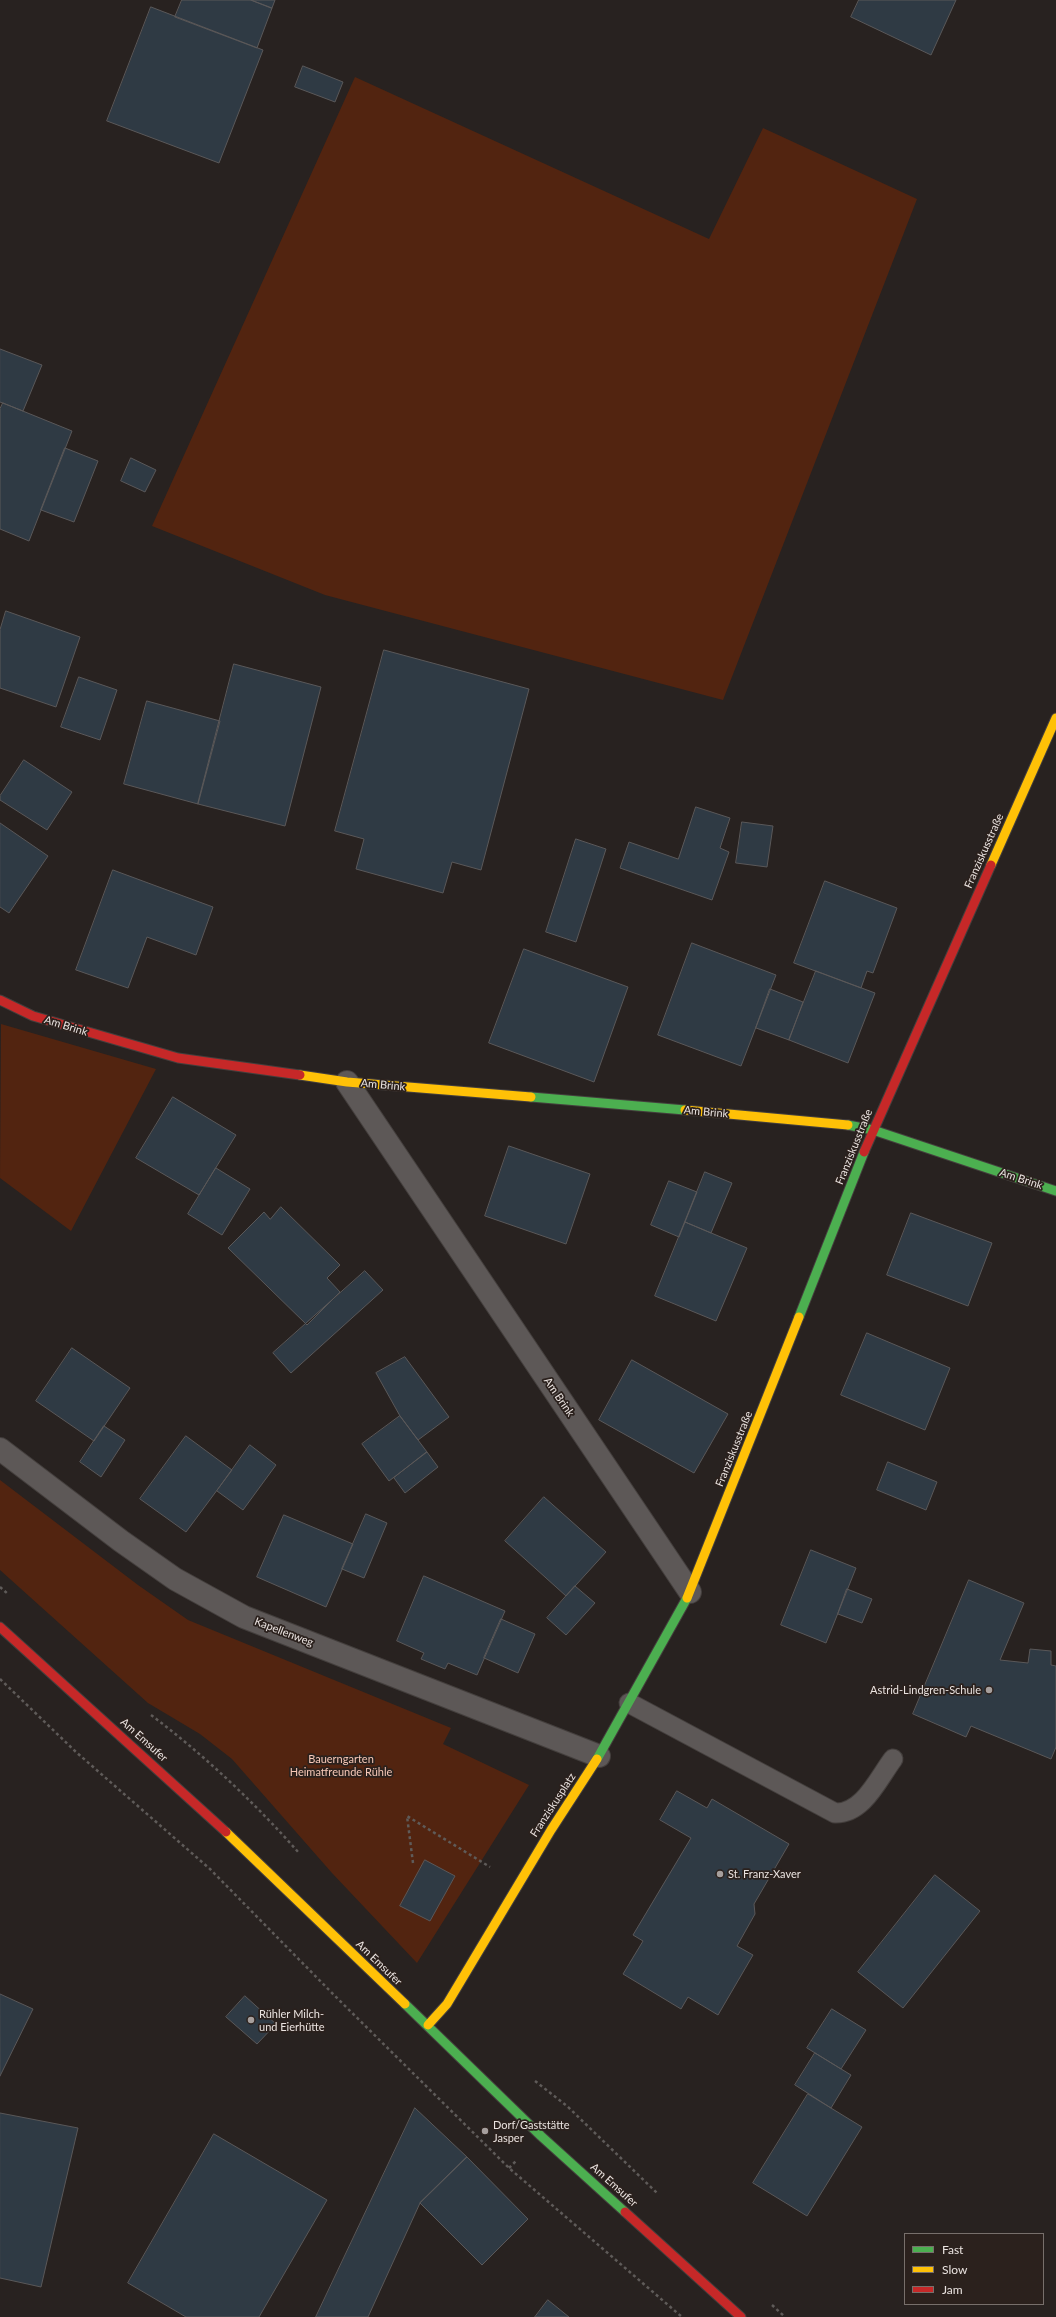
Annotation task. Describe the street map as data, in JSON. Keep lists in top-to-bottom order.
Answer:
{
  "streets": {
    "street": [
      "Franziskusstraße",
      "Am Brink",
      "Kapellenweg",
      "Am Emsufer",
      "Franziskusplatz"
    ]
  },
  "crossings": [
    ["Franziskusstraße", "Am Brink"],
    ["Franziskusstraße", "Franziskusplatz"],
    ["Am Brink", "Franziskusplatz"],
    ["Kapellenweg", "Franziskusplatz"],
    ["Am Emsufer", "Franziskusplatz"]
  ],
  "parks": ["Bauerngarten Heimatfreunde Rühle"],
  "places": [
    "Astrid-Lindgren-Schule",
    "St. Franz-Xaver",
    "Rühler Milch- und Eierhütte",
    "Dorf/Gaststätte Jasper"
  ],
  "legend": ["Fast", "Slow", "Jam"]
}
